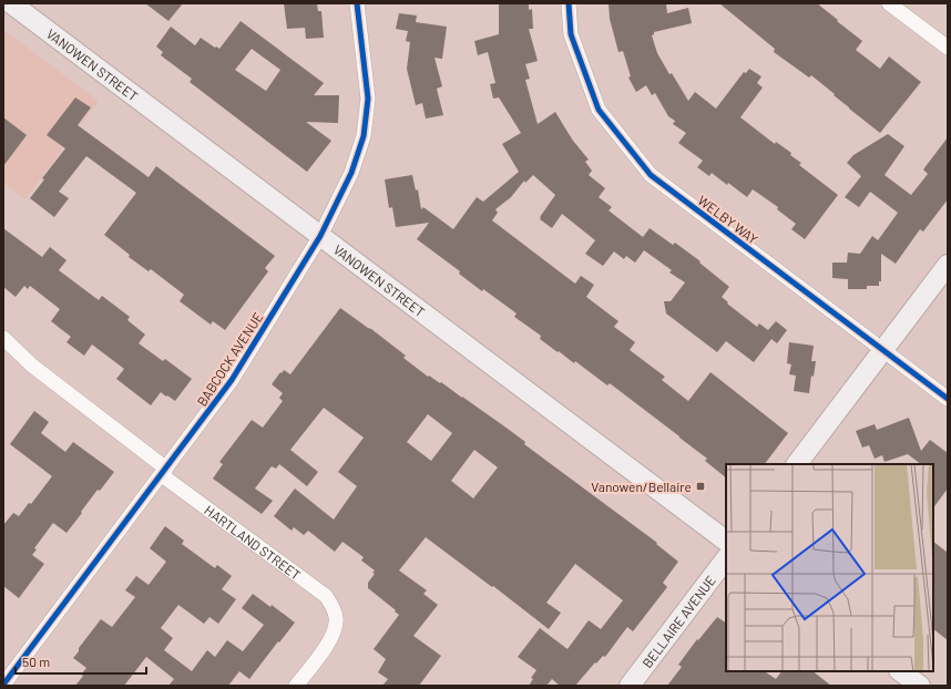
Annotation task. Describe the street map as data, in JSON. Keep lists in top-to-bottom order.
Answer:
{
  "streets": {
    "main road": ["VANOWEN STREET", "BELLAIRE AVENUE"],
    "street": ["WELBY WAY", "BABCOCK AVENUE", "HARTLAND STREET"]
  },
  "crossings": [
    ["VANOWEN STREET", "BABCOCK AVENUE"],
    ["BABCOCK AVENUE", "HARTLAND STREET"]
  ],
  "places": {
    "transit": ["Vanowen/Bellaire"]
  },
  "scale_bar": "50 m"
}
